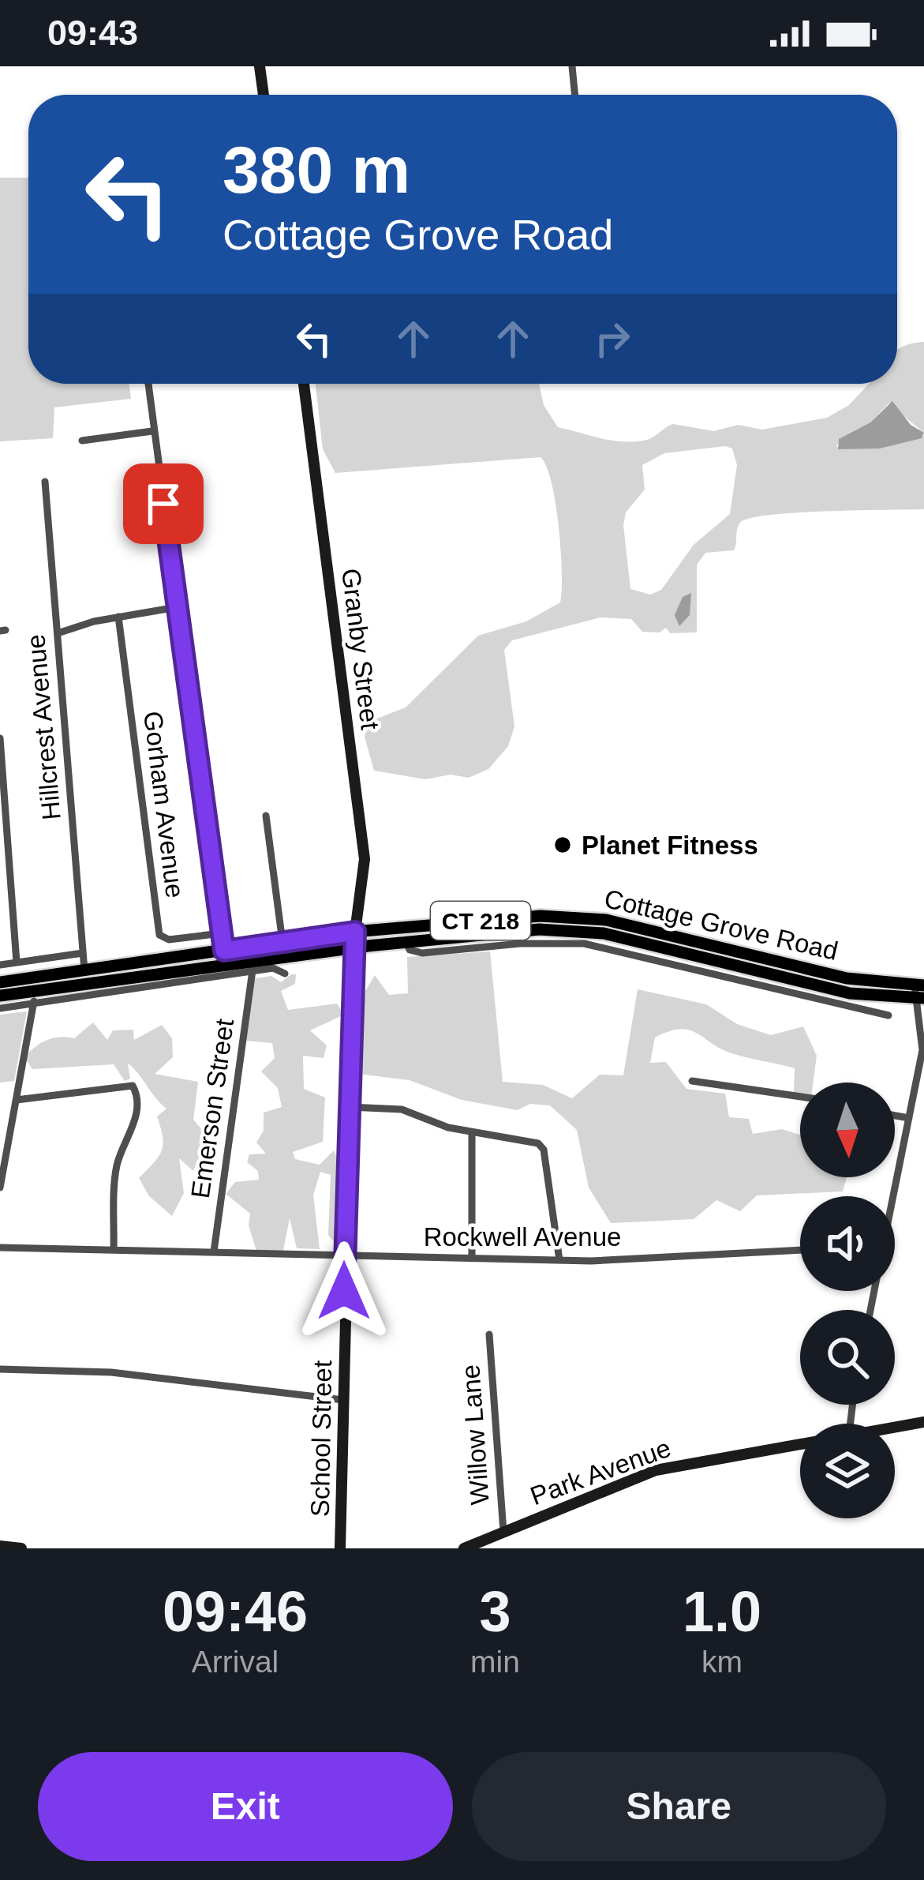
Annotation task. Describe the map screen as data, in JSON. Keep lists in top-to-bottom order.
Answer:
{
  "streets": {
    "main road": [
      "Granby Street",
      "CT 218",
      "Cottage Grove Road",
      "School Street",
      "Park Avenue"
    ],
    "street": [
      "Hillcrest Avenue",
      "Gorham Avenue",
      "Emerson Street",
      "Rockwell Avenue",
      "Willow Lane"
    ]
  },
  "crossings": [
    ["Granby Street", "Cottage Grove Road"],
    ["Granby Street", "School Street"],
    ["Hillcrest Avenue", "Cottage Grove Road"],
    ["Cottage Grove Road", "Emerson Street"],
    ["Cottage Grove Road", "School Street"],
    ["Emerson Street", "Rockwell Avenue"],
    ["Rockwell Avenue", "School Street"],
    ["Willow Lane", "Park Avenue"]
  ],
  "places": ["Planet Fitness"],
  "north": "bottom",
  "page": {
    "status": "09:43",
    "turn": ["380 m", "Cottage Grove Road"],
    "eta": [
      "09:46",
      "Arrival",
      "3",
      "min",
      "1.0",
      "km"
    ],
    "buttons": ["Exit", "Share"]
  }
}
